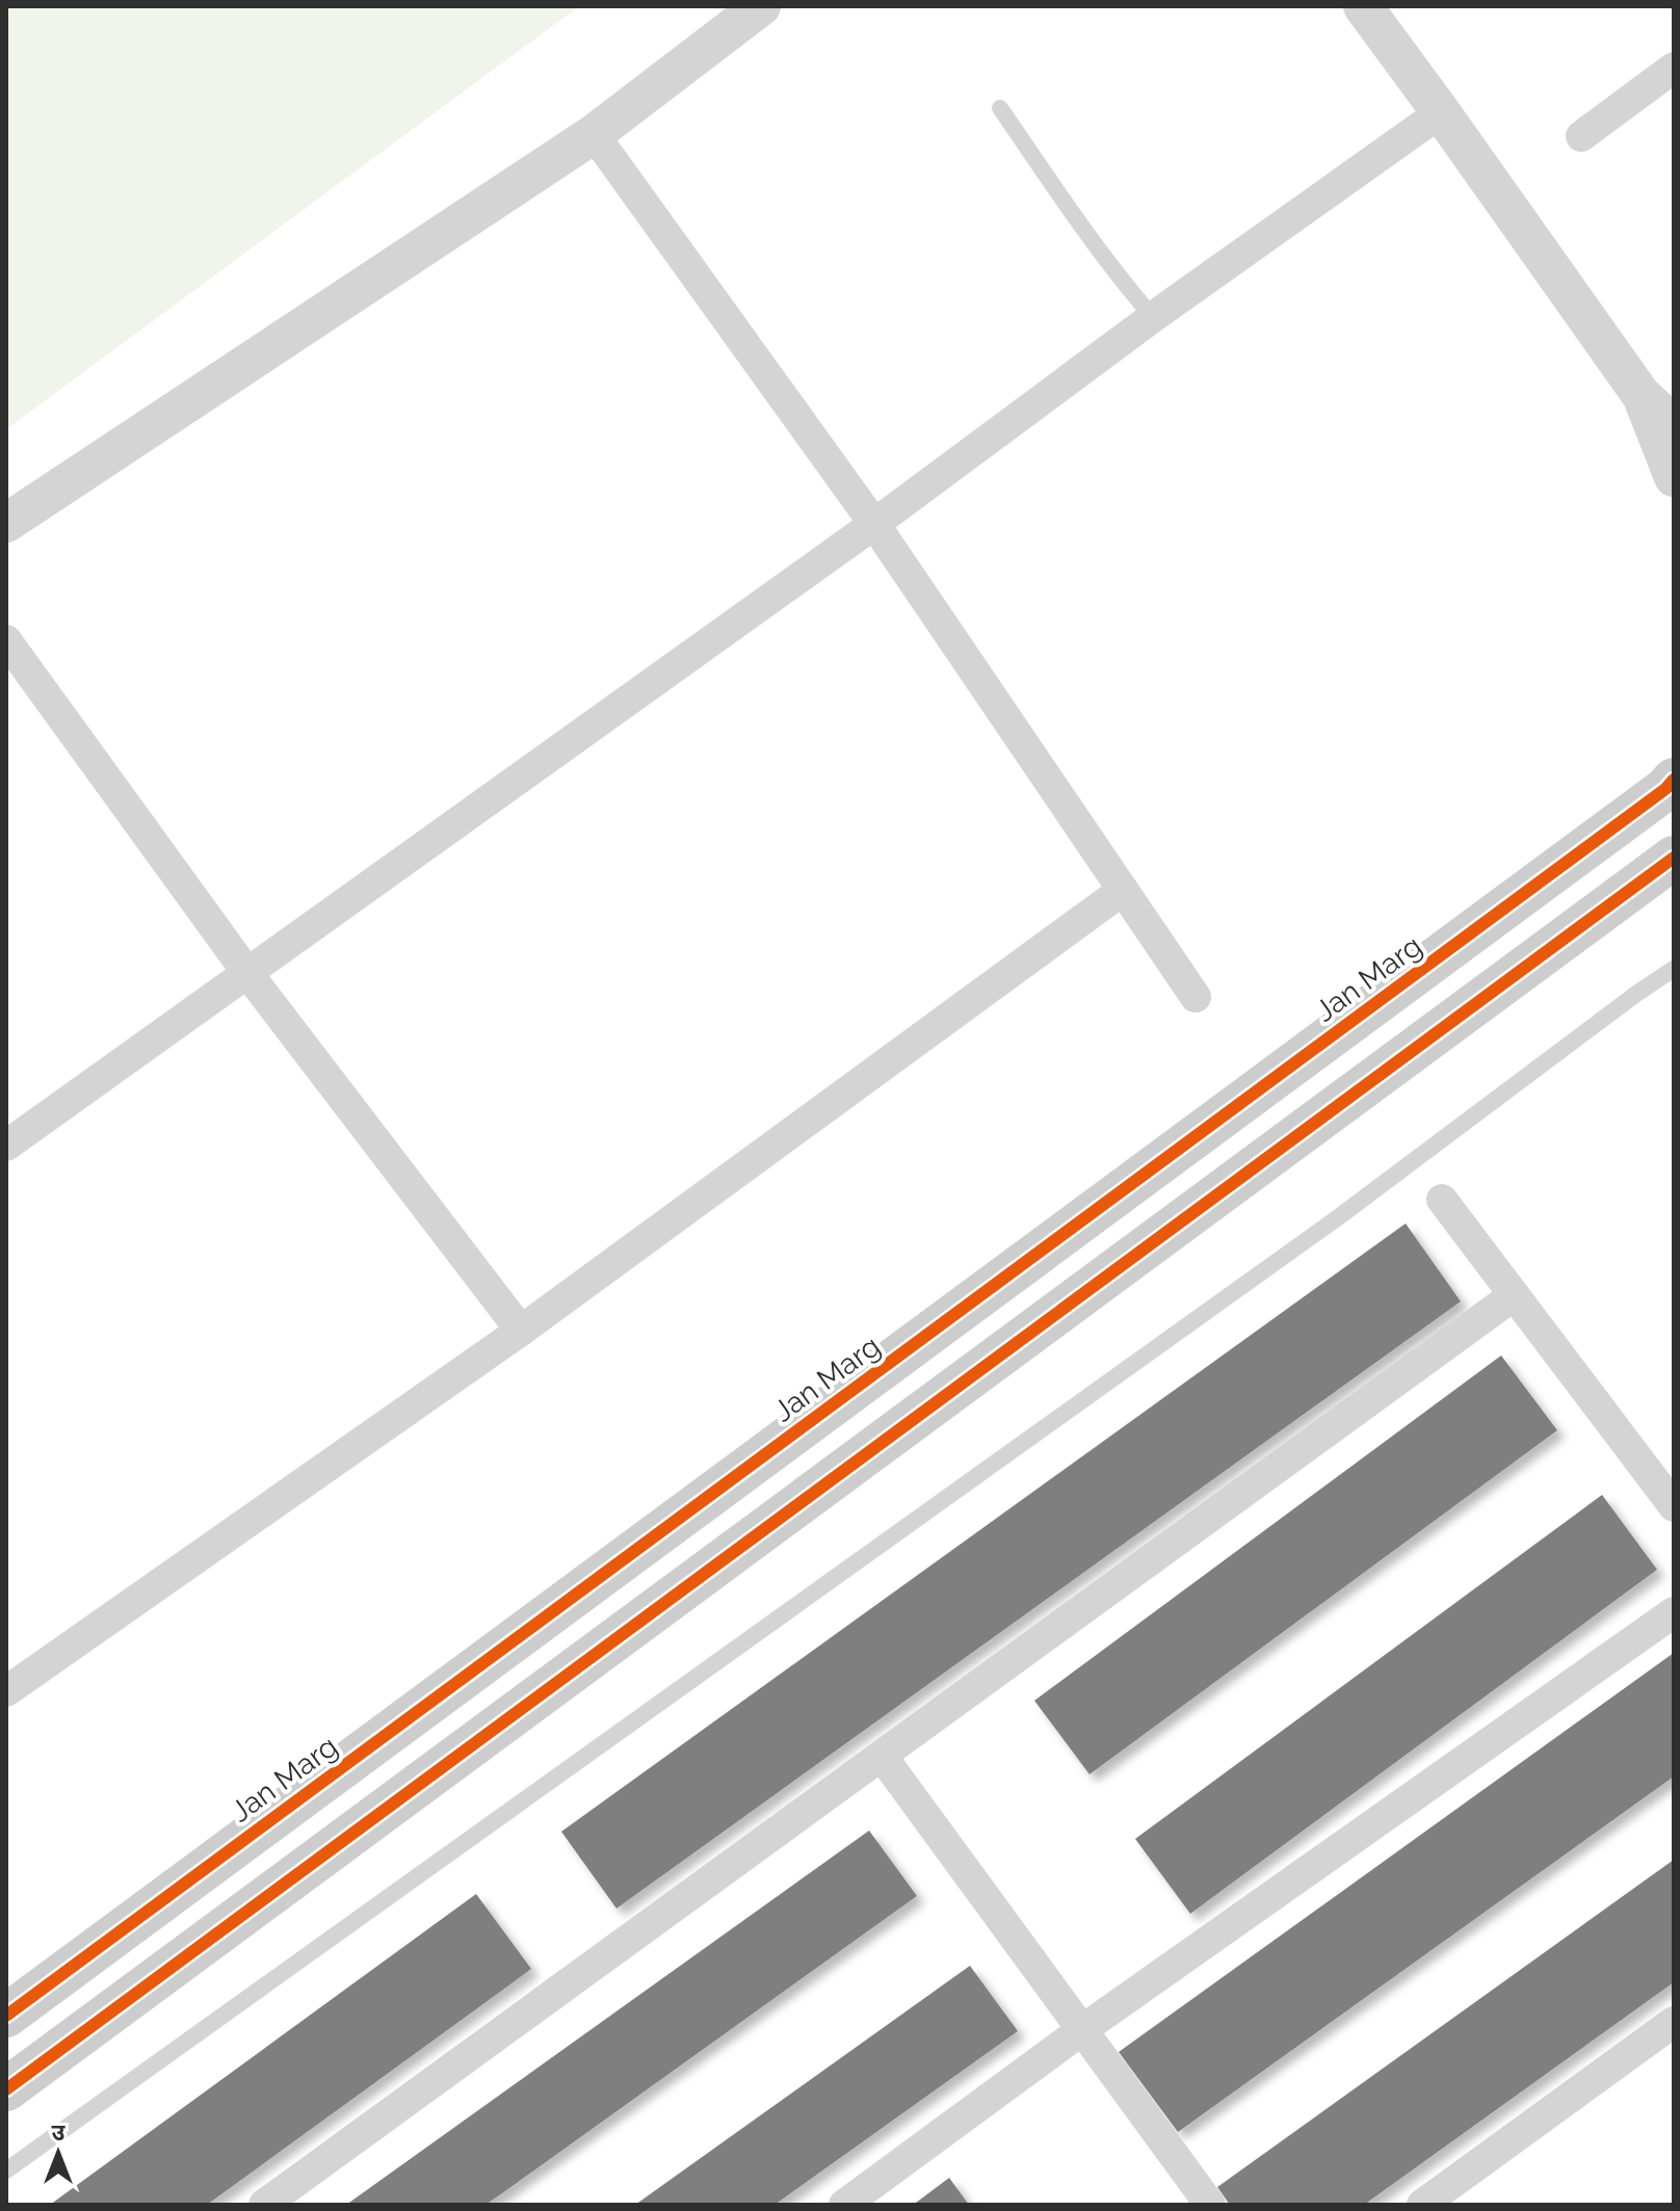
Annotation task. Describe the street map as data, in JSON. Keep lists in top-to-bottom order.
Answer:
{
  "streets": {
    "main road": ["Jan Marg"]
  },
  "north": "top"
}
